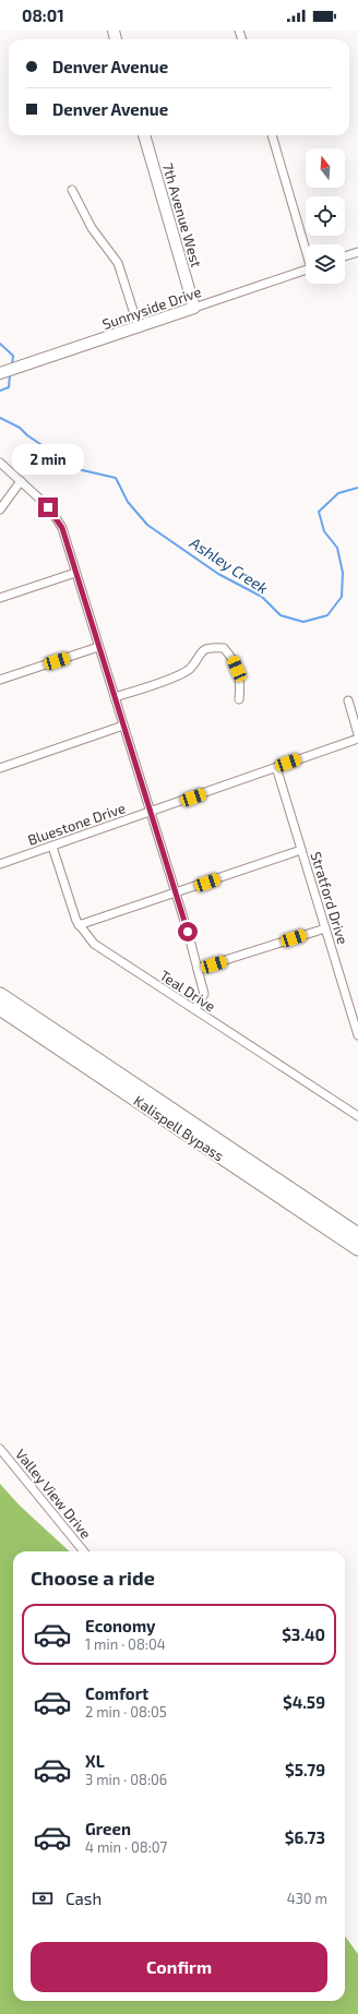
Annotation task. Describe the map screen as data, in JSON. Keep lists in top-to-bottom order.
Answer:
{
  "streets": {
    "highway": ["Kalispell Bypass"],
    "street": [
      "7th Avenue West",
      "Sunnyside Drive",
      "Bluestone Drive",
      "Stratford Drive",
      "Teal Drive",
      "Valley View Drive"
    ]
  },
  "crossings": [
    ["7th Avenue West", "Sunnyside Drive"],
    ["Bluestone Drive", "Stratford Drive"],
    ["Bluestone Drive", "Teal Drive"]
  ],
  "water": ["Ashley Creek"],
  "north": "top",
  "page": {
    "status": "08:01",
    "banner": ["Denver Avenue", "Denver Avenue"],
    "bubble": "2 min",
    "heading": "Choose a ride",
    "list": [
      {
        "name": "Economy",
        "note": "1 min · 08:04",
        "value": "$3.40"
      },
      {
        "name": "Comfort",
        "note": "2 min · 08:05",
        "value": "$4.59"
      },
      {
        "name": "XL",
        "note": "3 min · 08:06",
        "value": "$5.79"
      },
      {
        "name": "Green",
        "note": "4 min · 08:07",
        "value": "$6.73"
      }
    ],
    "pay": ["Cash", "430 m"],
    "buttons": "Confirm"
  }
}
